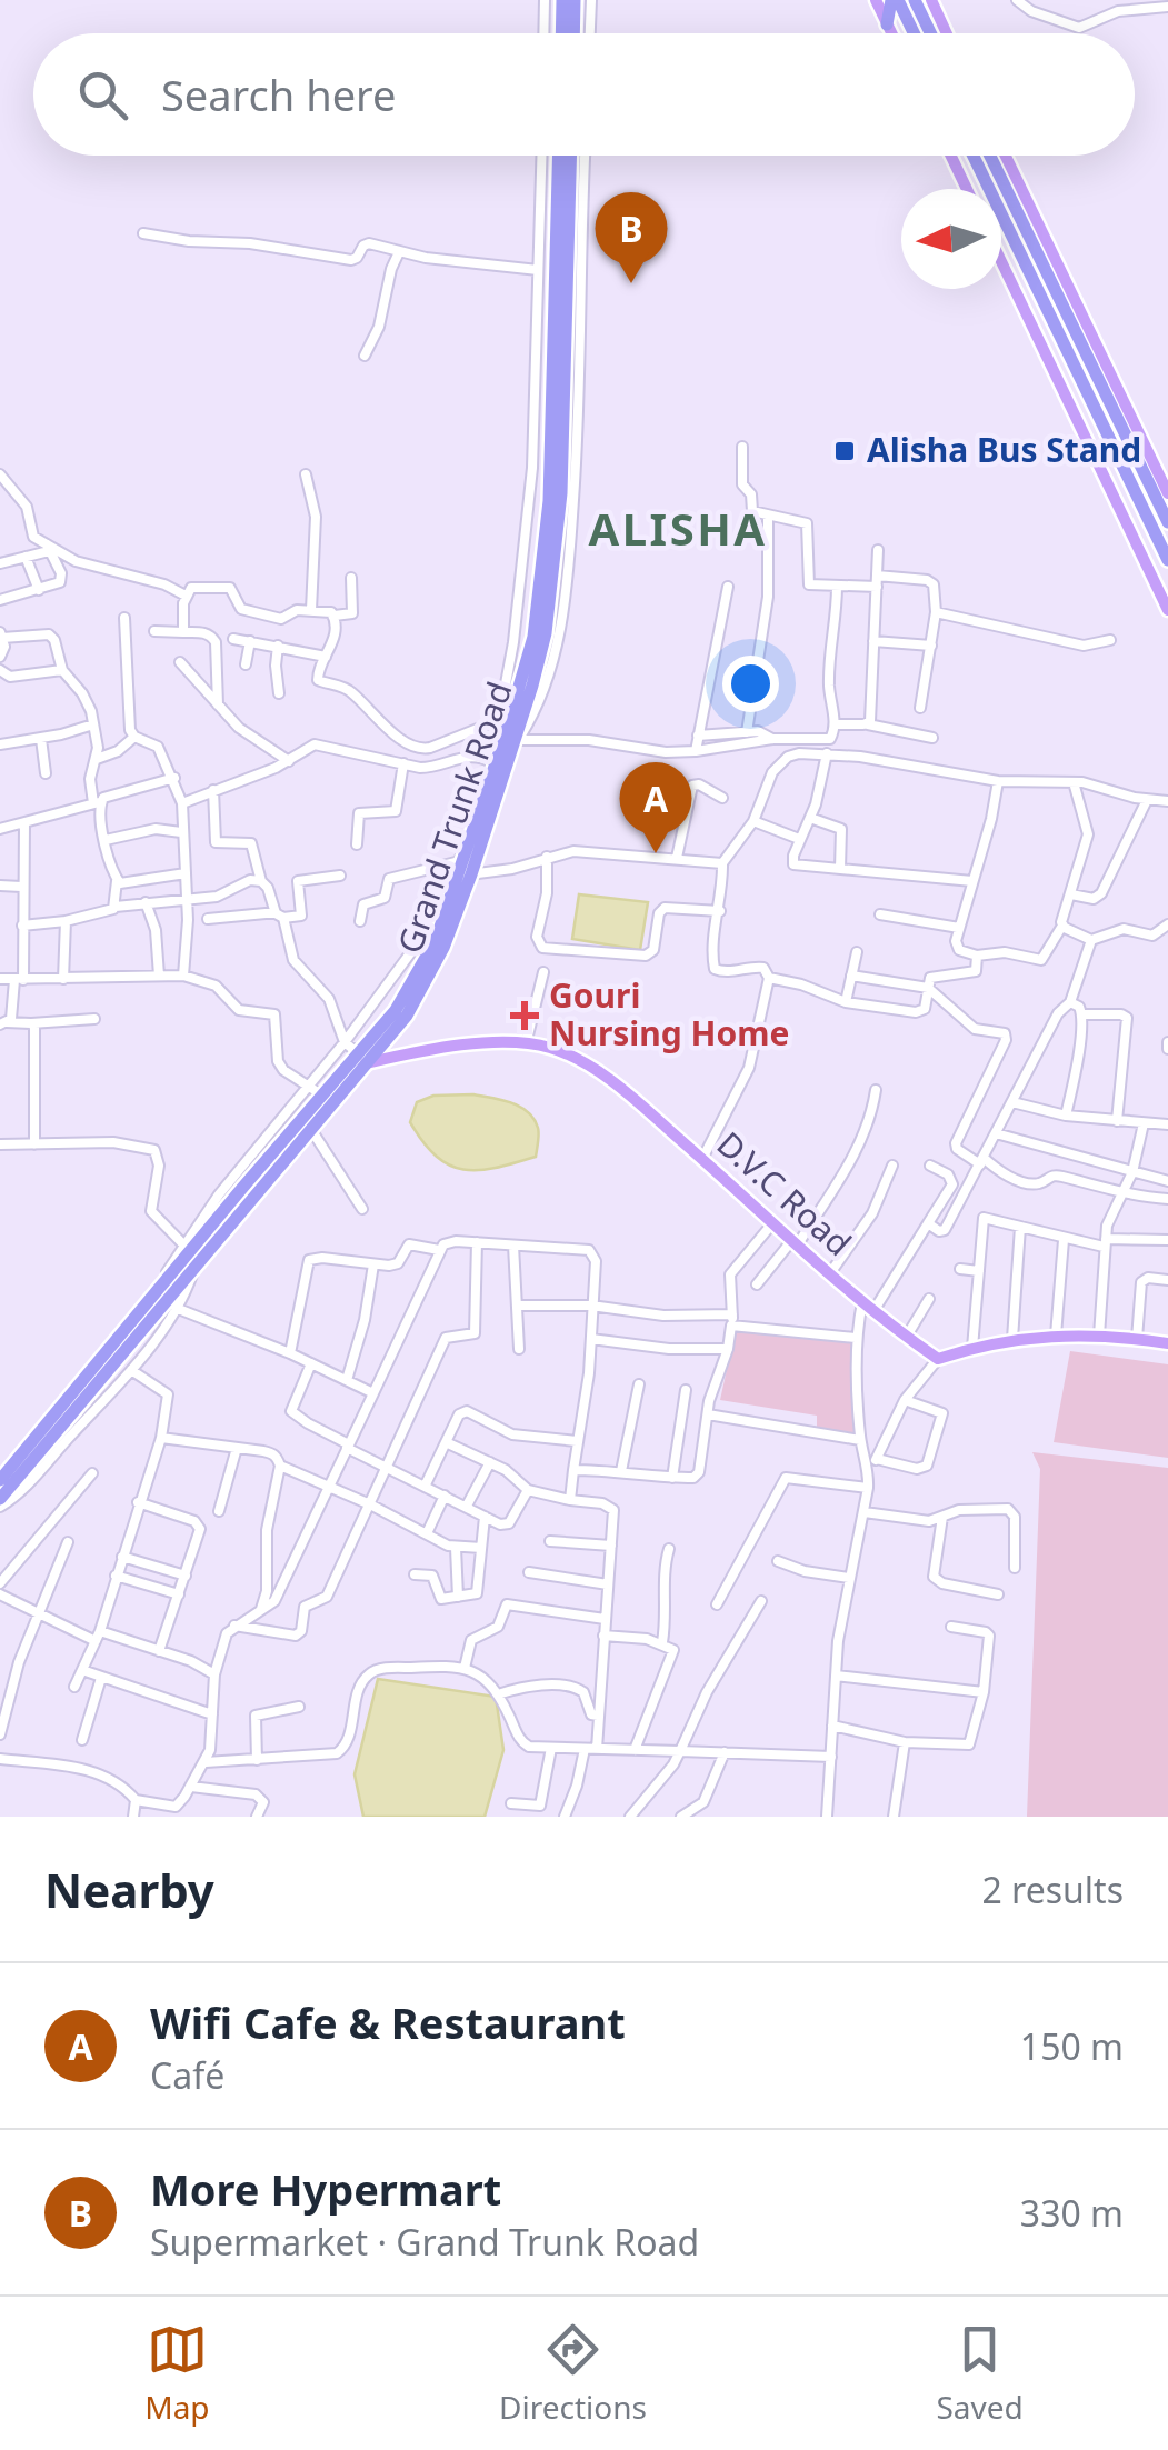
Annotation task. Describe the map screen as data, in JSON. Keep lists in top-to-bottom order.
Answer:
{
  "streets": {
    "highway": ["Grand Trunk Road"],
    "main road": ["D.V.C Road"]
  },
  "crossings": [
    ["Grand Trunk Road", "D.V.C Road"]
  ],
  "districts": ["ALISHA"],
  "places": {
    "transit": ["Alisha Bus Stand"],
    "health": ["Gouri Nursing Home"]
  },
  "north": "left",
  "page": {
    "search": "Search here",
    "pins": ["B", "A"],
    "heading": ["Nearby", "2 results"],
    "list": [
      {
        "mark": "A",
        "name": "Wifi Cafe & Restaurant",
        "note": "Café",
        "value": "150 m"
      },
      {
        "mark": "B",
        "name": "More Hypermart",
        "note": "Supermarket · Grand Trunk Road",
        "value": "330 m"
      }
    ],
    "nav": ["Map", "Directions", "Saved"]
  }
}
